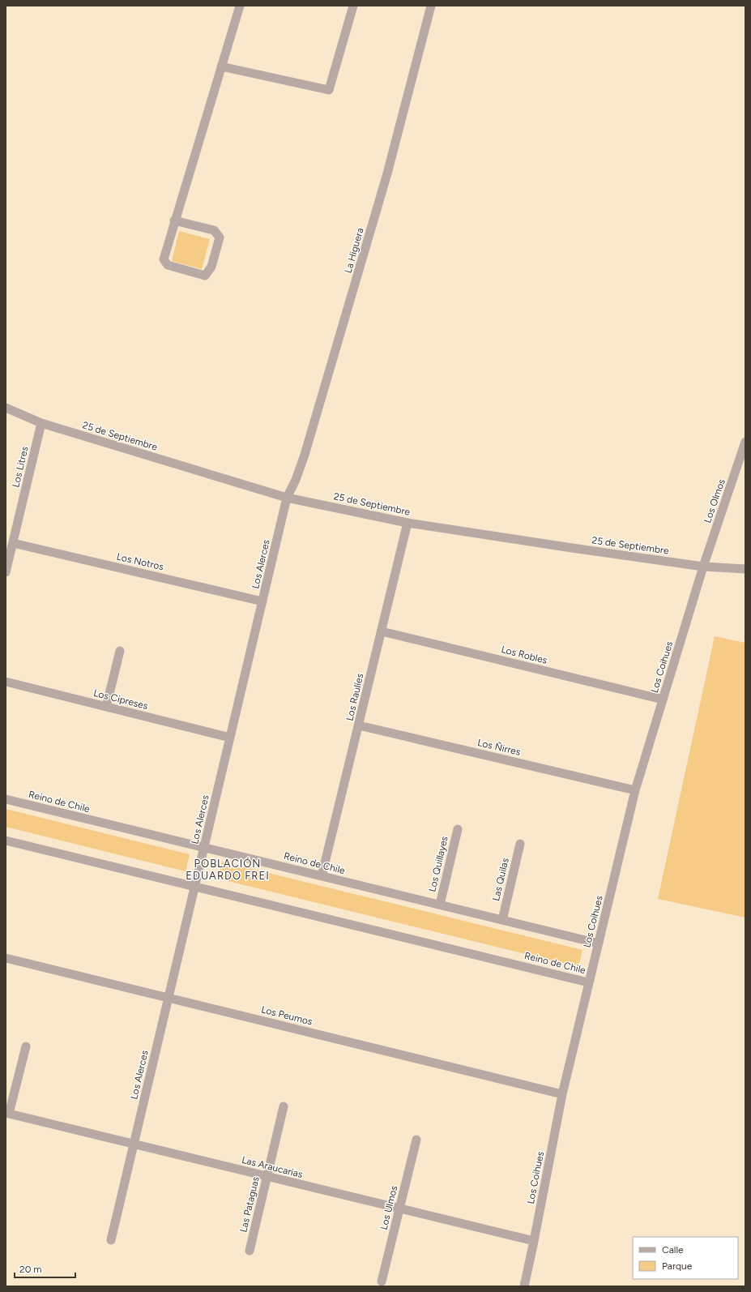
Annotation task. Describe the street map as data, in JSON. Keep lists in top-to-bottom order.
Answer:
{
  "streets": {
    "street": [
      "La Higuera",
      "25 de Septiembre",
      "Los Litres",
      "Los Olmos",
      "Los Notros",
      "Los Alerces",
      "Los Robles",
      "Los Coihues",
      "Los Raulíes",
      "Los Cipreses",
      "Los Ñirres",
      "Reino de Chile",
      "Los Quillayes",
      "Las Quilas",
      "Los Peumos",
      "Las Araucarias",
      "Las Pataguas",
      "Los Ulmos"
    ]
  },
  "crossings": [
    ["La Higuera", "25 de Septiembre"],
    ["La Higuera", "Los Alerces"],
    ["25 de Septiembre", "Los Litres"],
    ["25 de Septiembre", "Los Olmos"],
    ["25 de Septiembre", "Los Alerces"],
    ["25 de Septiembre", "Los Coihues"],
    ["25 de Septiembre", "Los Raulíes"],
    ["Los Litres", "Los Notros"],
    ["Los Olmos", "Los Coihues"],
    ["Los Notros", "Los Alerces"],
    ["Los Alerces", "Los Cipreses"],
    ["Los Alerces", "Reino de Chile"],
    ["Los Alerces", "Los Peumos"],
    ["Los Alerces", "Las Araucarias"],
    ["Los Robles", "Los Coihues"],
    ["Los Robles", "Los Raulíes"],
    ["Los Coihues", "Los Ñirres"],
    ["Los Coihues", "Reino de Chile"],
    ["Los Coihues", "Los Peumos"],
    ["Los Coihues", "Las Araucarias"],
    ["Los Raulíes", "Los Ñirres"],
    ["Los Raulíes", "Reino de Chile"],
    ["Reino de Chile", "Los Quillayes"],
    ["Reino de Chile", "Las Quilas"],
    ["Las Araucarias", "Las Pataguas"],
    ["Las Araucarias", "Los Ulmos"]
  ],
  "districts": ["POBLACIÓN EDUARDO FREI"],
  "legend": ["Calle", "Parque"],
  "scale_bar": "20 m"
}
